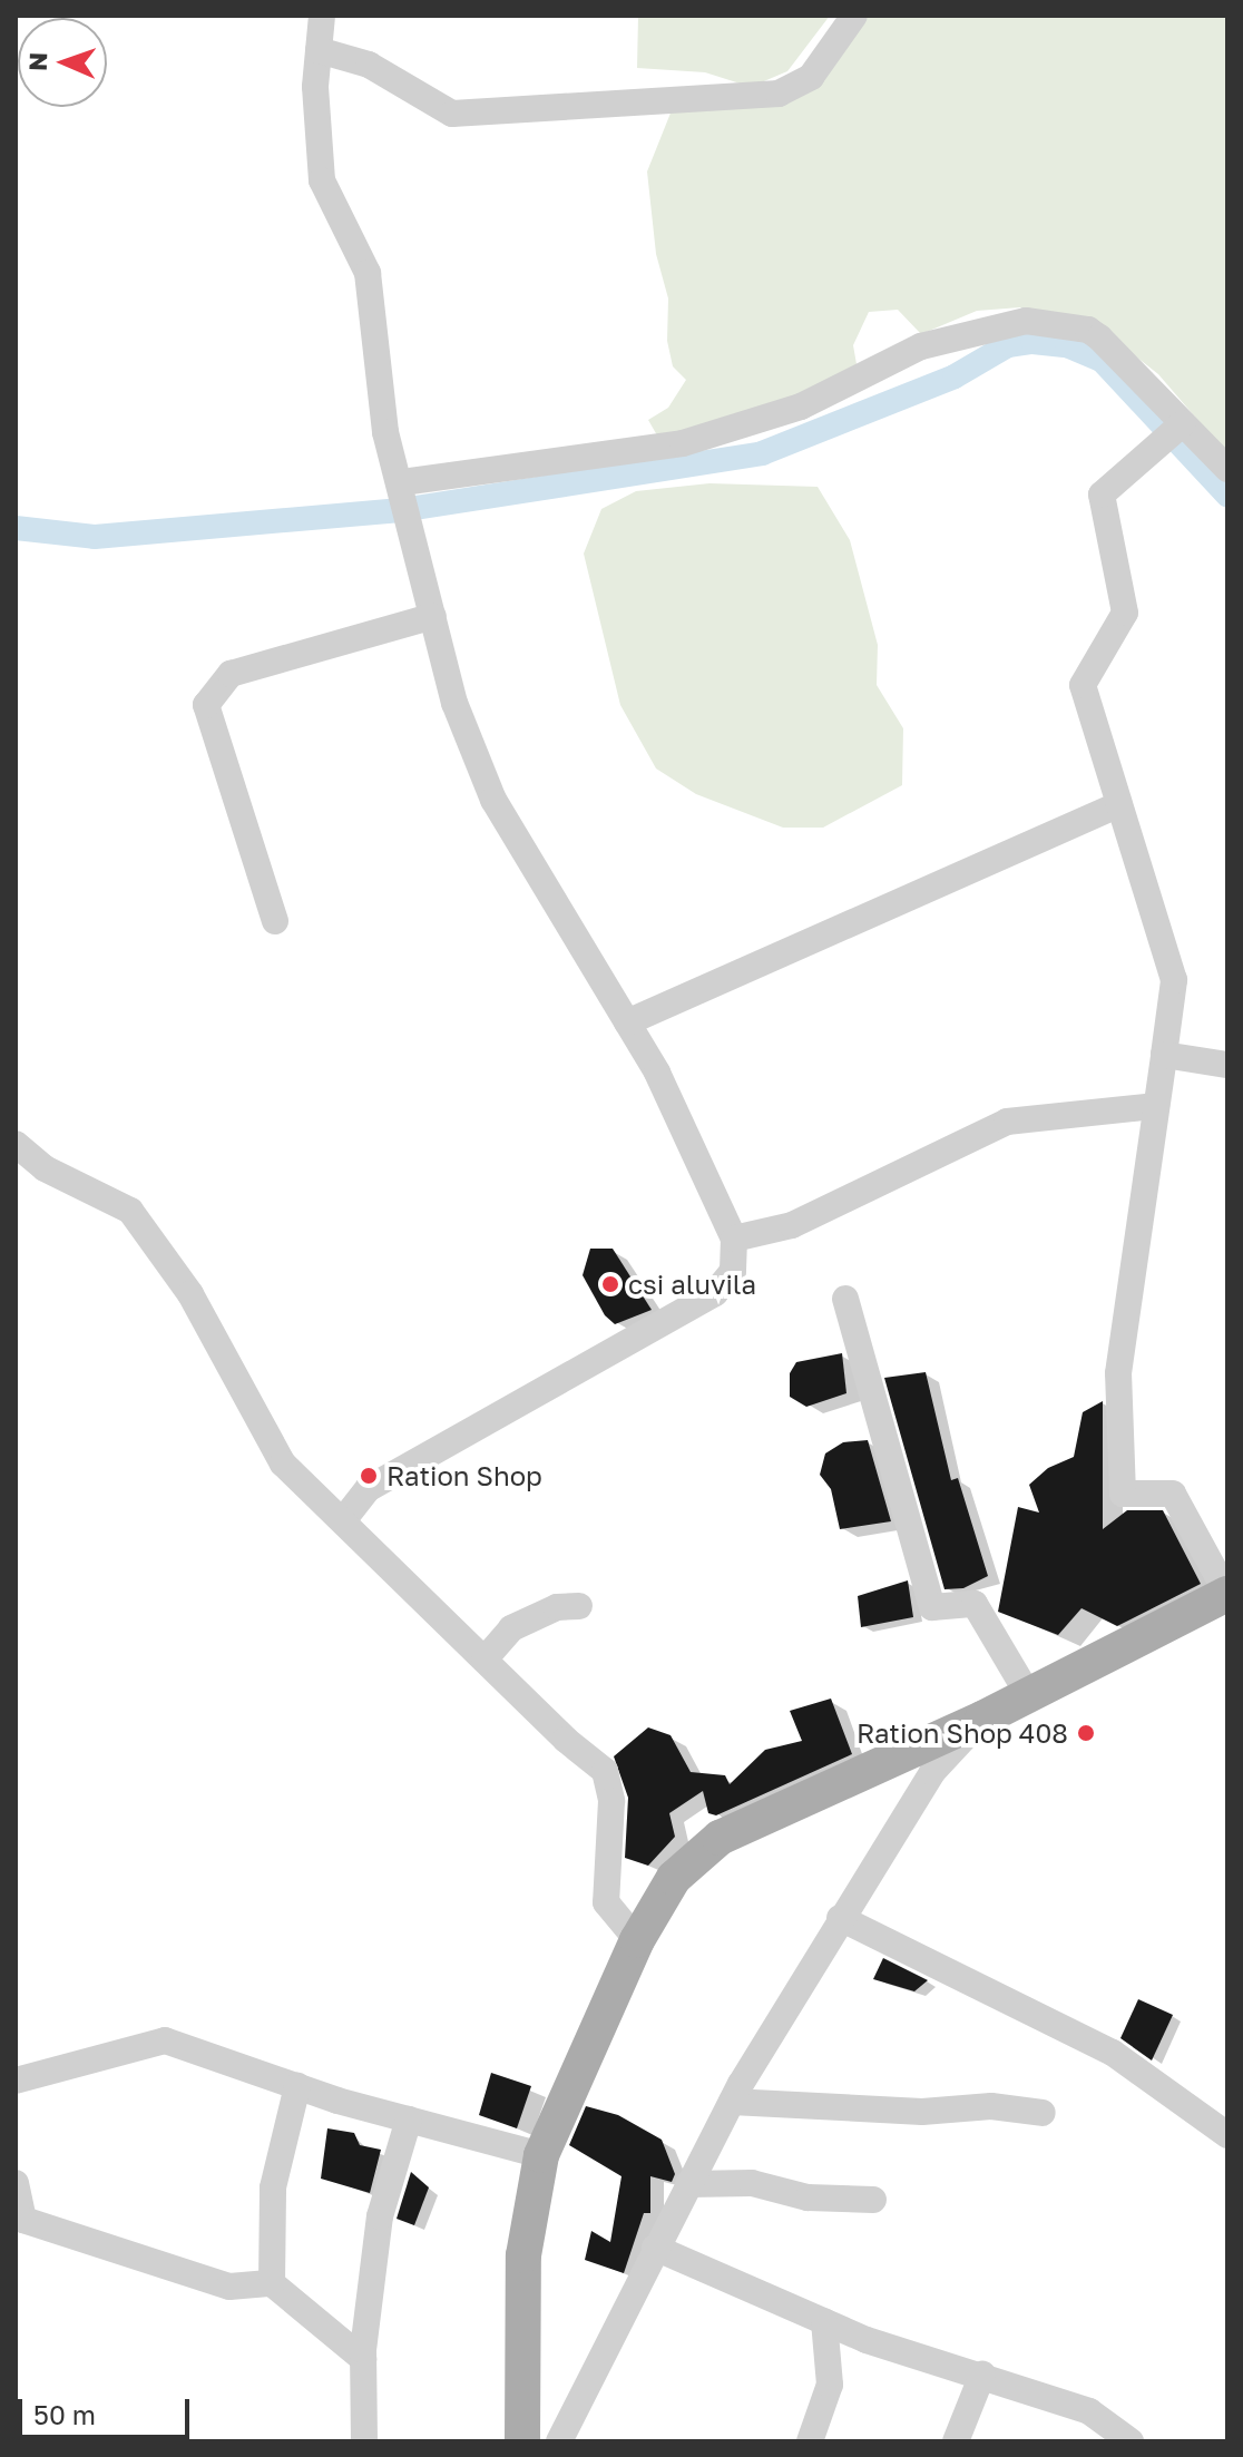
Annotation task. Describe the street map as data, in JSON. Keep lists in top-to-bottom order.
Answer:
{
  "places": ["csi aluvila", "Ration Shop", "Ration Shop 408"],
  "scale_bar": "50 m",
  "north": "left"
}
